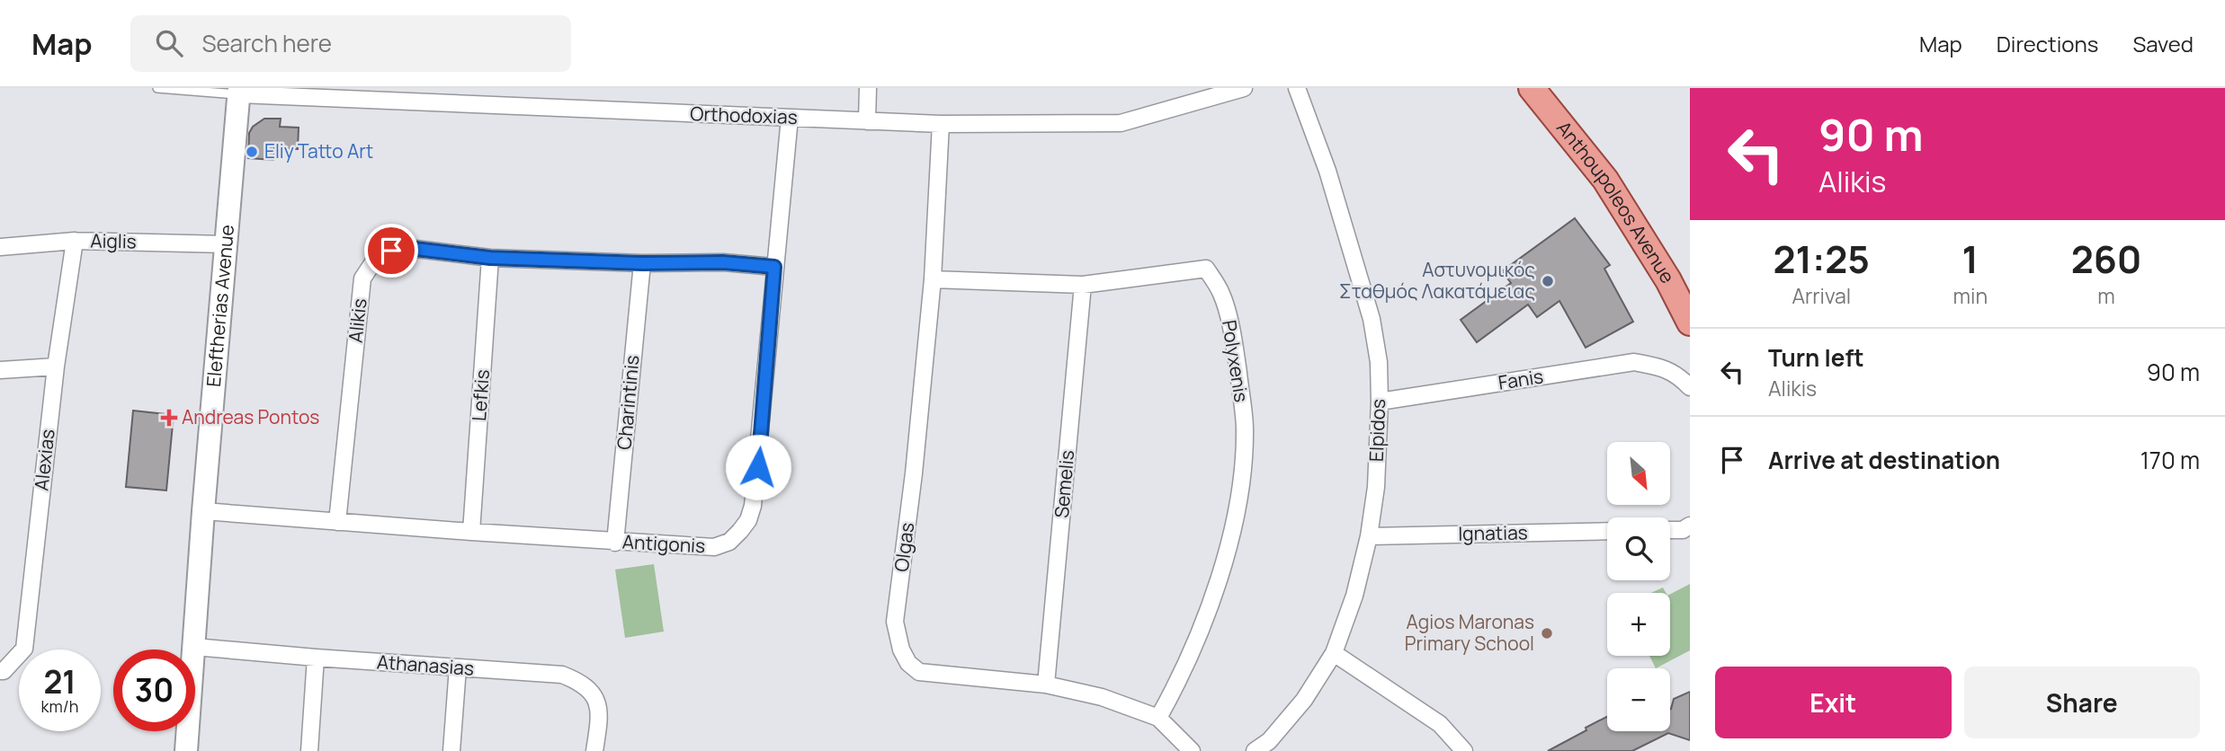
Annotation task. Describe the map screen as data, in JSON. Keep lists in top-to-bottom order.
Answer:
{
  "streets": {
    "main road": ["Anthoupoleos Avenue", "Eleftherias Avenue"],
    "street": [
      "Orthodoxias",
      "Aiglis",
      "Alikis",
      "Polyxenis",
      "Fanis",
      "Lefkis",
      "Charintinis",
      "Elpidos",
      "Alexias",
      "Semelis",
      "Ignatias",
      "Antigonis",
      "Olgas",
      "Athanasias"
    ]
  },
  "crossings": [
    ["Orthodoxias", "Eleftherias Avenue"],
    ["Orthodoxias", "Antigonis"],
    ["Orthodoxias", "Olgas"],
    ["Aiglis", "Eleftherias Avenue"],
    ["Aiglis", "Alexias"],
    ["Eleftherias Avenue", "Antigonis"],
    ["Eleftherias Avenue", "Athanasias"],
    ["Alikis", "Lefkis"],
    ["Alikis", "Charintinis"],
    ["Alikis", "Antigonis"],
    ["Polyxenis", "Semelis"],
    ["Polyxenis", "Olgas"],
    ["Fanis", "Elpidos"],
    ["Lefkis", "Antigonis"],
    ["Charintinis", "Antigonis"],
    ["Elpidos", "Ignatias"],
    ["Semelis", "Olgas"]
  ],
  "places": {
    "other": ["Eliy Tatto Art", "Αστυνομικός Σταθμός Λακατάμειας", "Agios Maronas Primary School"],
    "health": ["Andreas Pontos"]
  },
  "north": "bottom right",
  "page": {
    "header": "Map",
    "search": "Search here",
    "nav": ["Map", "Directions", "Saved"],
    "turn": ["90 m", "Alikis"],
    "eta": [
      "21:25",
      "Arrival",
      "1",
      "min",
      "260",
      "m"
    ],
    "list": [
      {
        "name": "Turn left",
        "note": "Alikis",
        "value": "90 m"
      },
      {
        "name": "Arrive at destination",
        "value": "170 m"
      }
    ],
    "map_buttons": ["+", "−"],
    "speed": "21 km/h",
    "limit": "30",
    "buttons": ["Exit", "Share"]
  }
}
